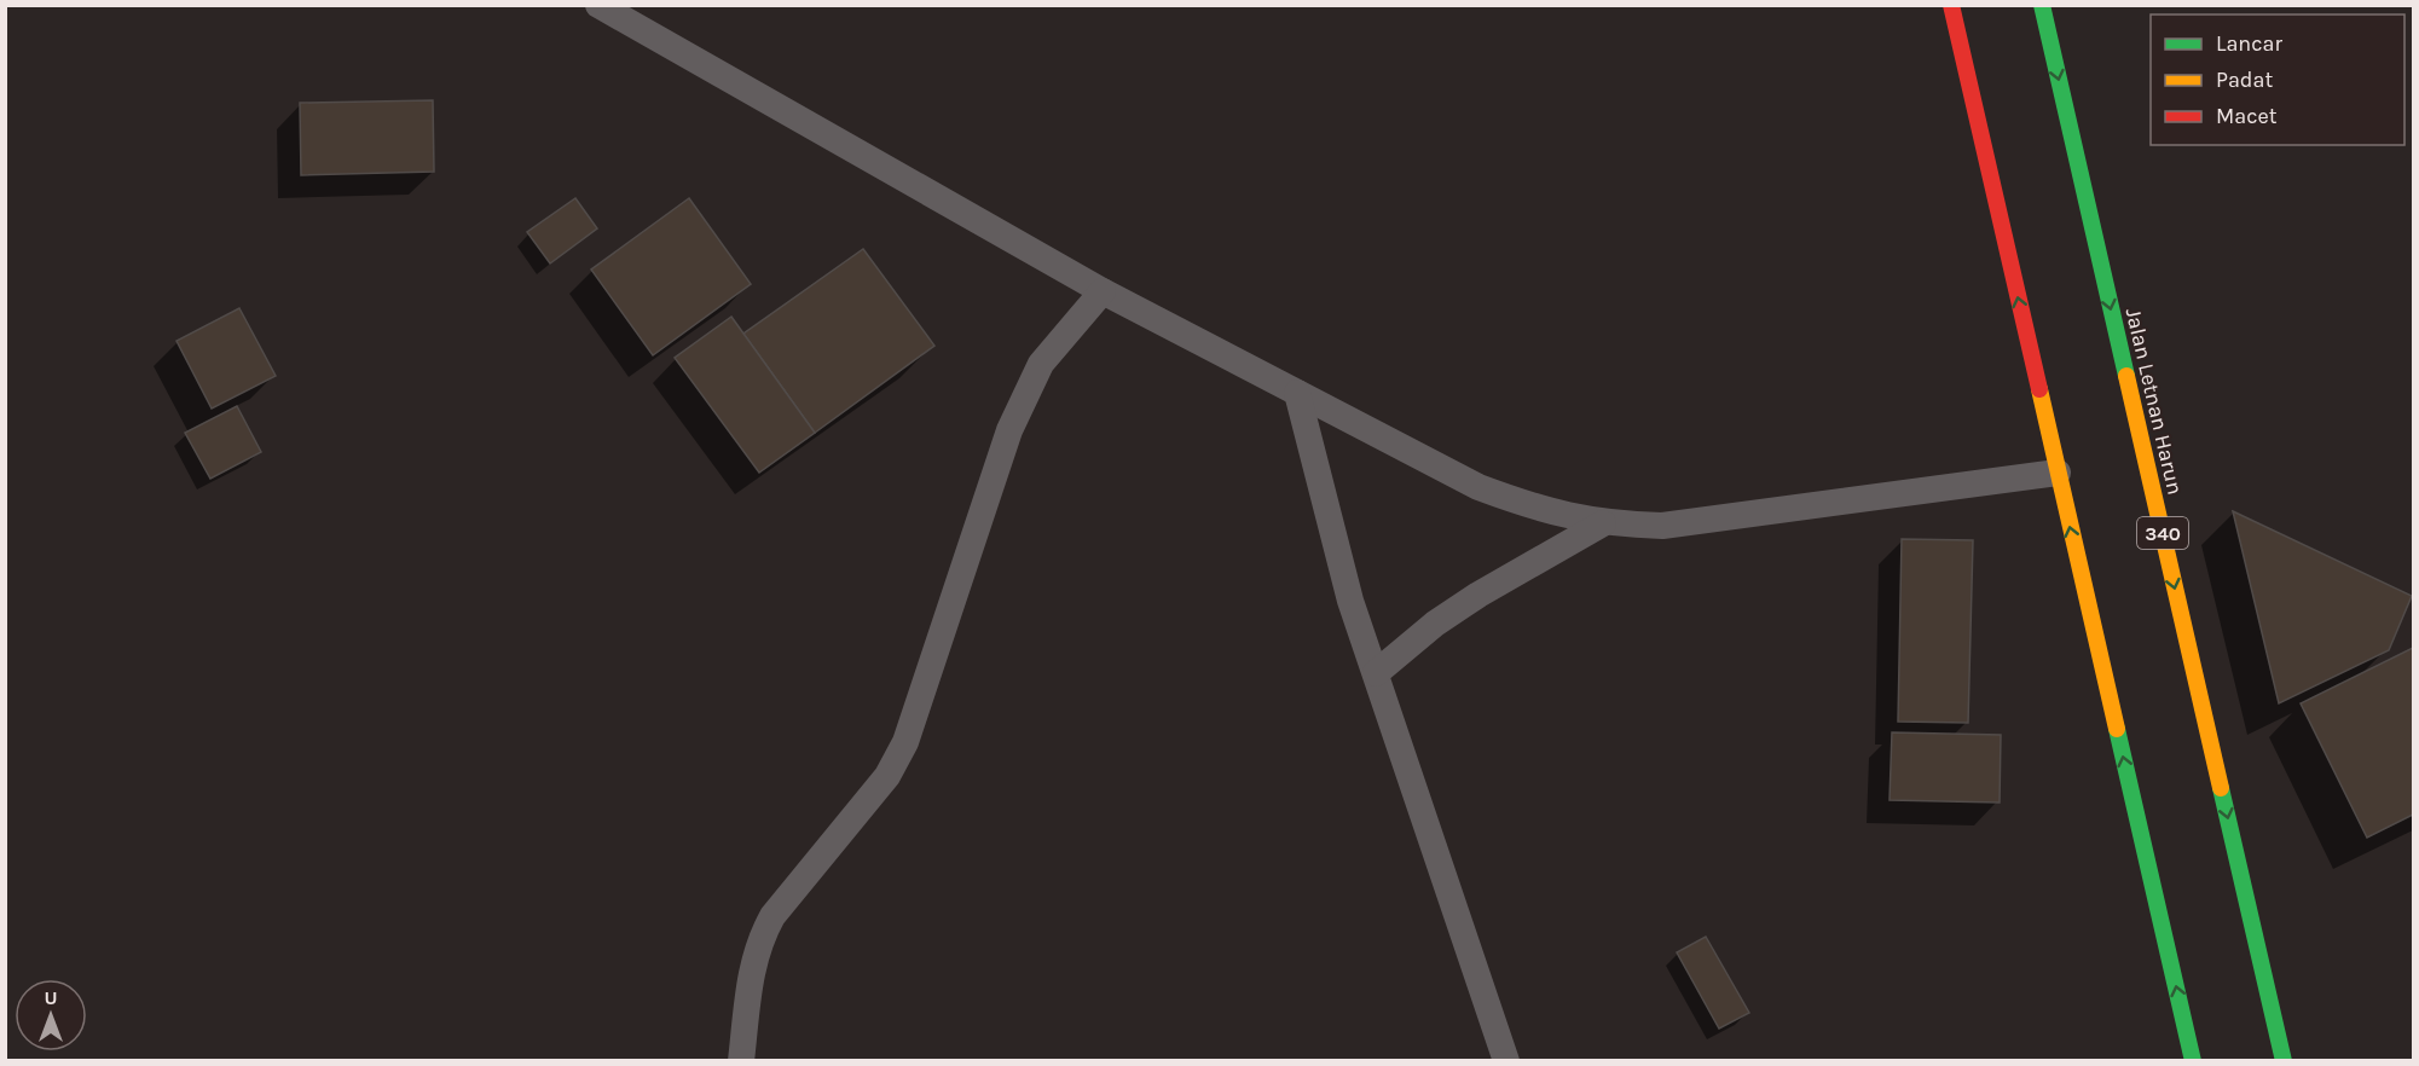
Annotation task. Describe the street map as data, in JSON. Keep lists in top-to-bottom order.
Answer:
{
  "streets": {
    "main road": ["Jalan Letnan Harun", "340"]
  },
  "legend": ["Lancar", "Padat", "Macet"],
  "north": "top"
}
